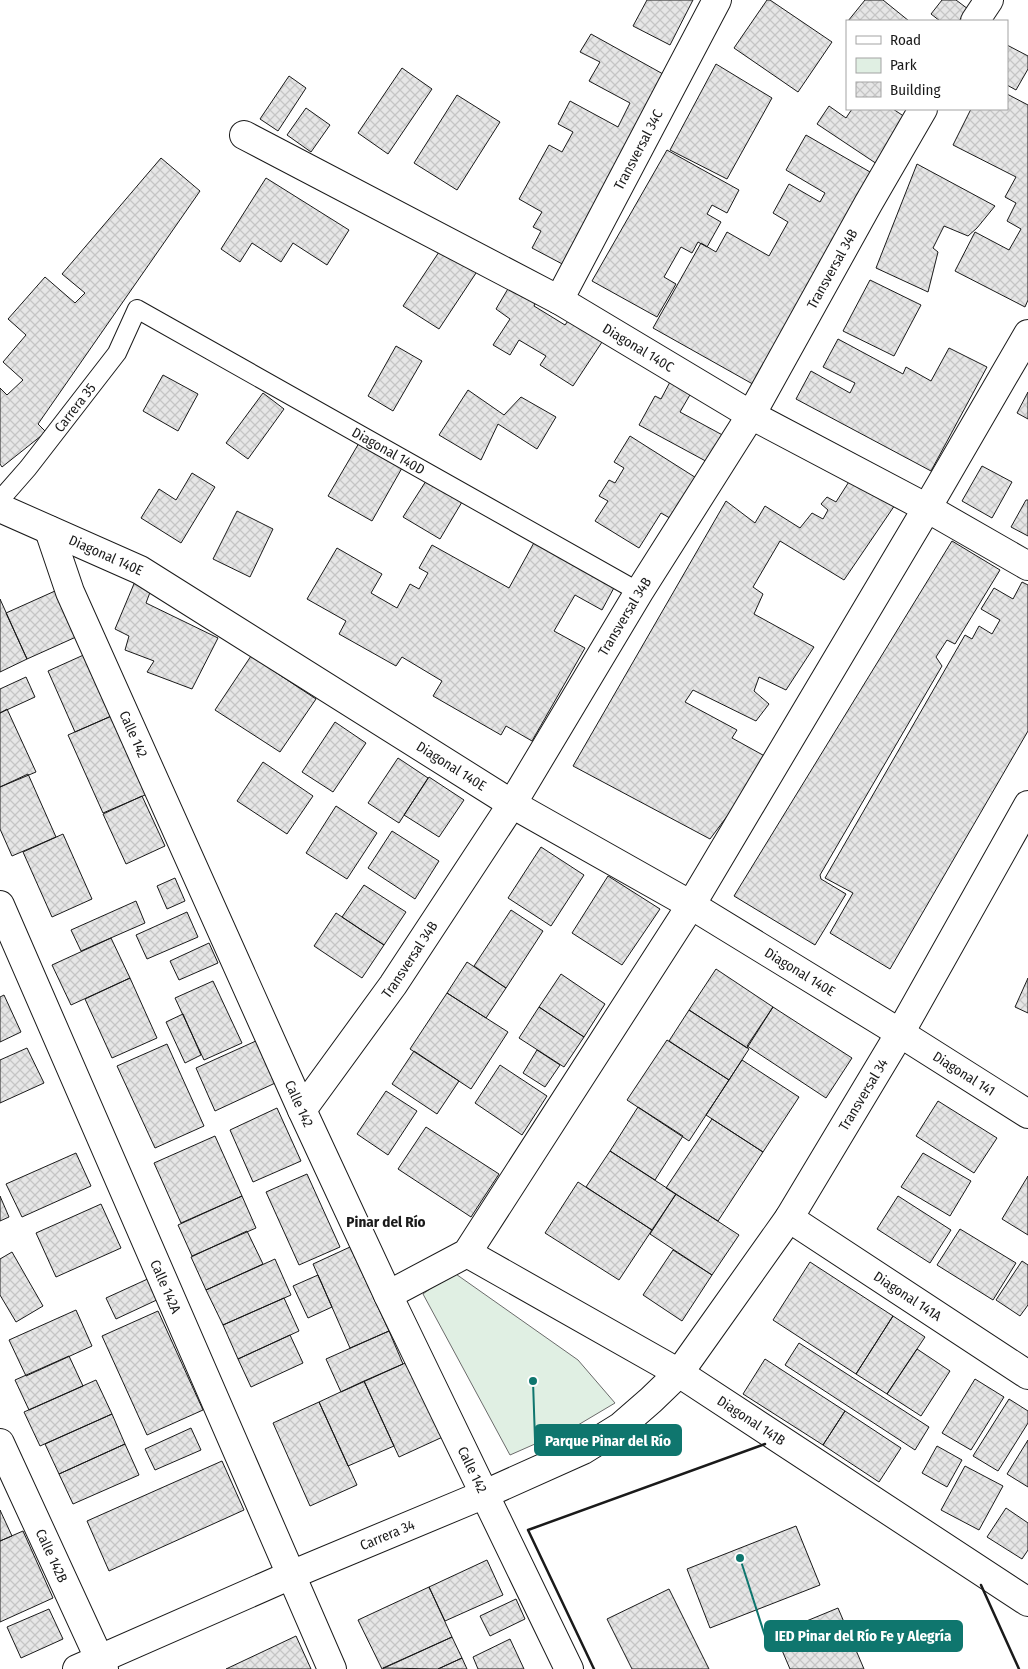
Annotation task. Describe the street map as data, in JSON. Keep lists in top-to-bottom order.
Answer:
{
  "streets": {
    "street": [
      "Transversal 34C",
      "Transversal 34B",
      "Diagonal 140C",
      "Diagonal 140E",
      "Calle 142",
      "Diagonal 141",
      "Transversal 34",
      "Calle 142A",
      "Diagonal 141A",
      "Diagonal 141B",
      "Carrera 34",
      "Calle 142B"
    ],
    "lane": ["Carrera 35", "Diagonal 140D"]
  },
  "crossings": [
    ["Transversal 34C", "Diagonal 140C"],
    ["Transversal 34B", "Diagonal 140C"],
    ["Transversal 34B", "Diagonal 140D"],
    ["Transversal 34B", "Diagonal 140E"],
    ["Transversal 34B", "Calle 142"],
    ["Carrera 35", "Diagonal 140D"],
    ["Diagonal 140E", "Calle 142"],
    ["Diagonal 140E", "Diagonal 141"],
    ["Diagonal 140E", "Transversal 34"],
    ["Calle 142", "Carrera 34"],
    ["Diagonal 141", "Transversal 34"],
    ["Transversal 34", "Diagonal 141A"],
    ["Transversal 34", "Diagonal 141B"],
    ["Transversal 34", "Carrera 34"],
    ["Calle 142A", "Carrera 34"],
    ["Diagonal 141B", "Carrera 34"],
    ["Carrera 34", "Calle 142B"]
  ],
  "districts": ["Pinar del Río"],
  "places": ["Parque Pinar del Río", "IED Pinar del Río Fe y Alegría"],
  "legend": ["Road", "Park", "Building"]
}
